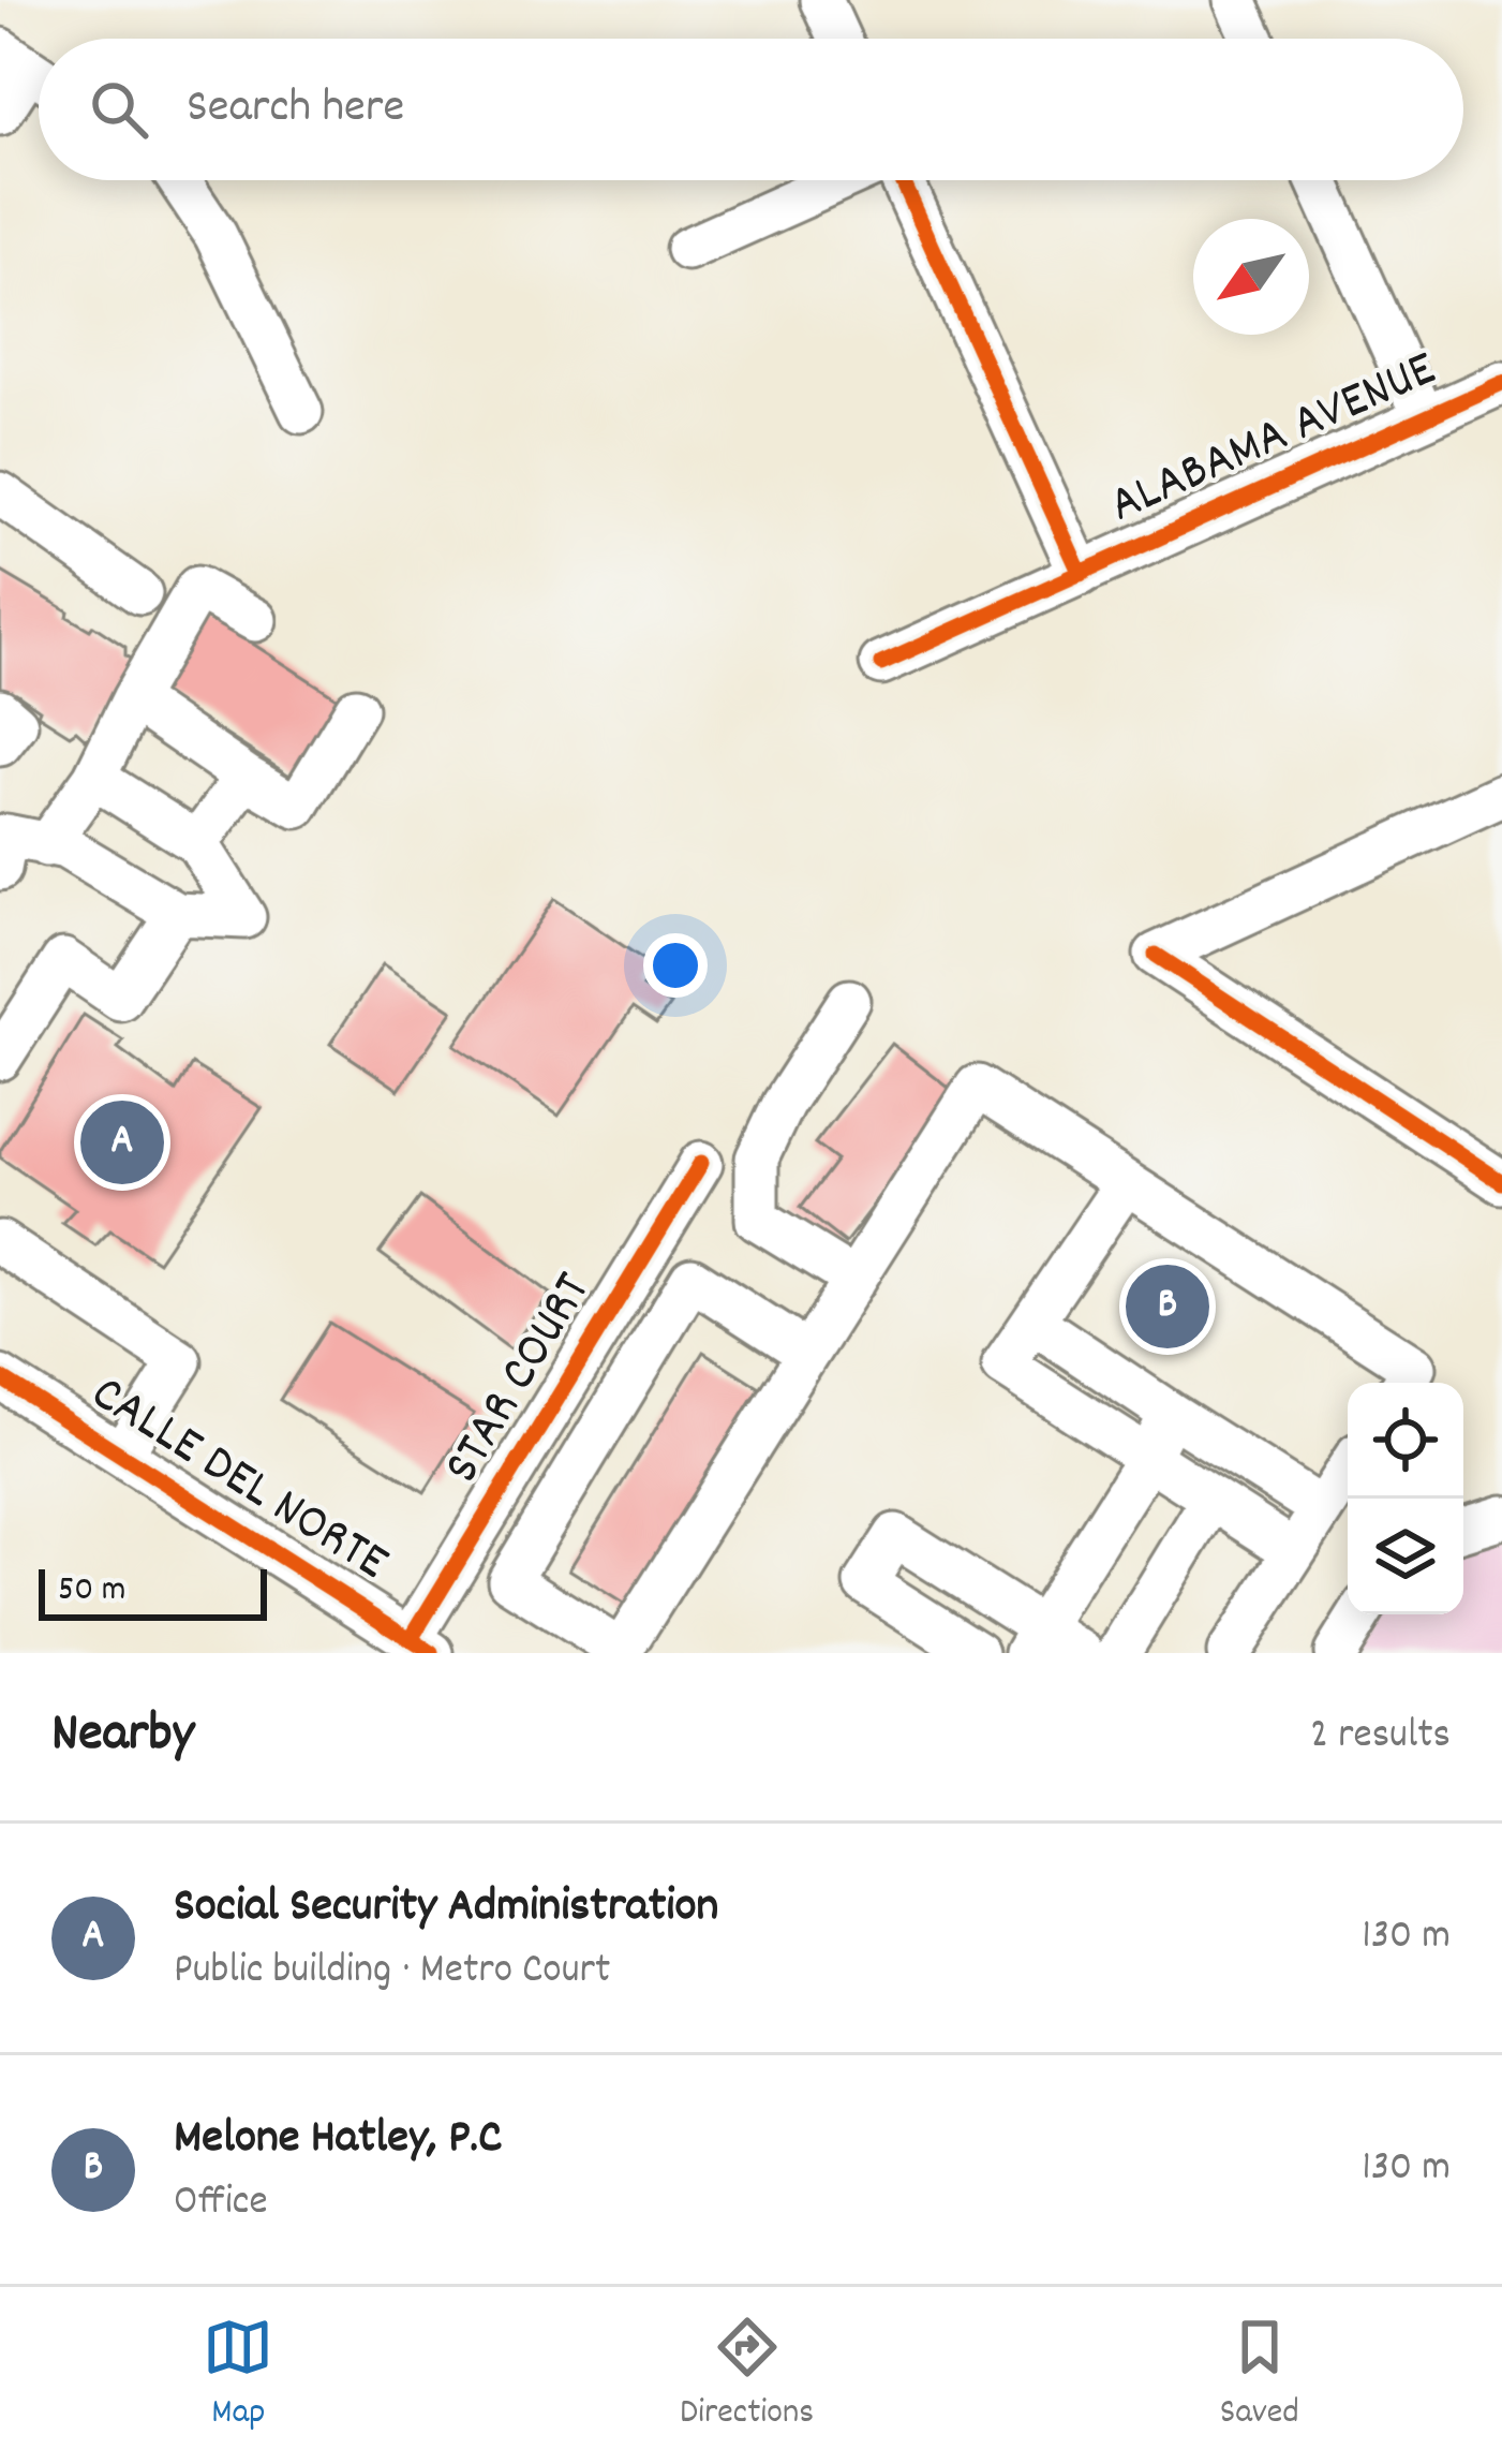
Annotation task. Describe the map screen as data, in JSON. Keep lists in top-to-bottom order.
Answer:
{
  "streets": {
    "street": ["ALABAMA AVENUE", "STAR COURT", "CALLE DEL NORTE"]
  },
  "crossings": [
    ["STAR COURT", "CALLE DEL NORTE"]
  ],
  "scale_bar": "50 m",
  "north": "bottom left",
  "page": {
    "search": "Search here",
    "pins": ["A", "B"],
    "scale": "50 m",
    "heading": ["Nearby", "2 results"],
    "list": [
      {
        "mark": "A",
        "name": "Social Security Administration",
        "note": "Public building · Metro Court",
        "value": "130 m"
      },
      {
        "mark": "B",
        "name": "Melone Hatley, P.C",
        "note": "Office",
        "value": "130 m"
      }
    ],
    "nav": ["Map", "Directions", "Saved"]
  }
}
